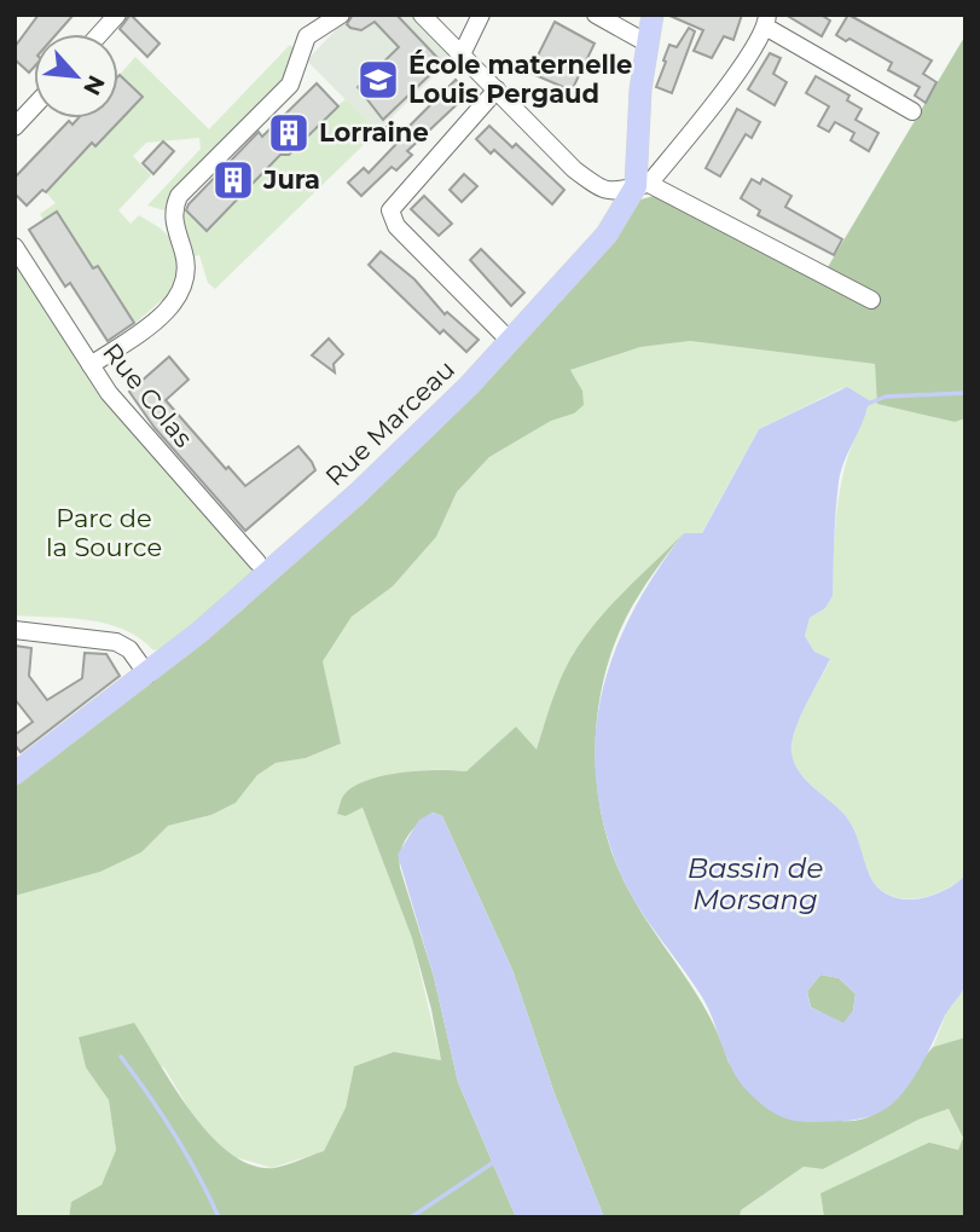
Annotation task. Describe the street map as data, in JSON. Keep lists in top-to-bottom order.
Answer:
{
  "streets": {
    "main road": ["Rue Marceau"],
    "street": ["Rue Colas"]
  },
  "water": ["Bassin de Morsang"],
  "parks": ["Parc de la Source"],
  "places": {
    "school or university": ["École maternelle Louis Pergaud"],
    "building": ["Lorraine", "Jura"]
  },
  "north": "bottom right"
}
